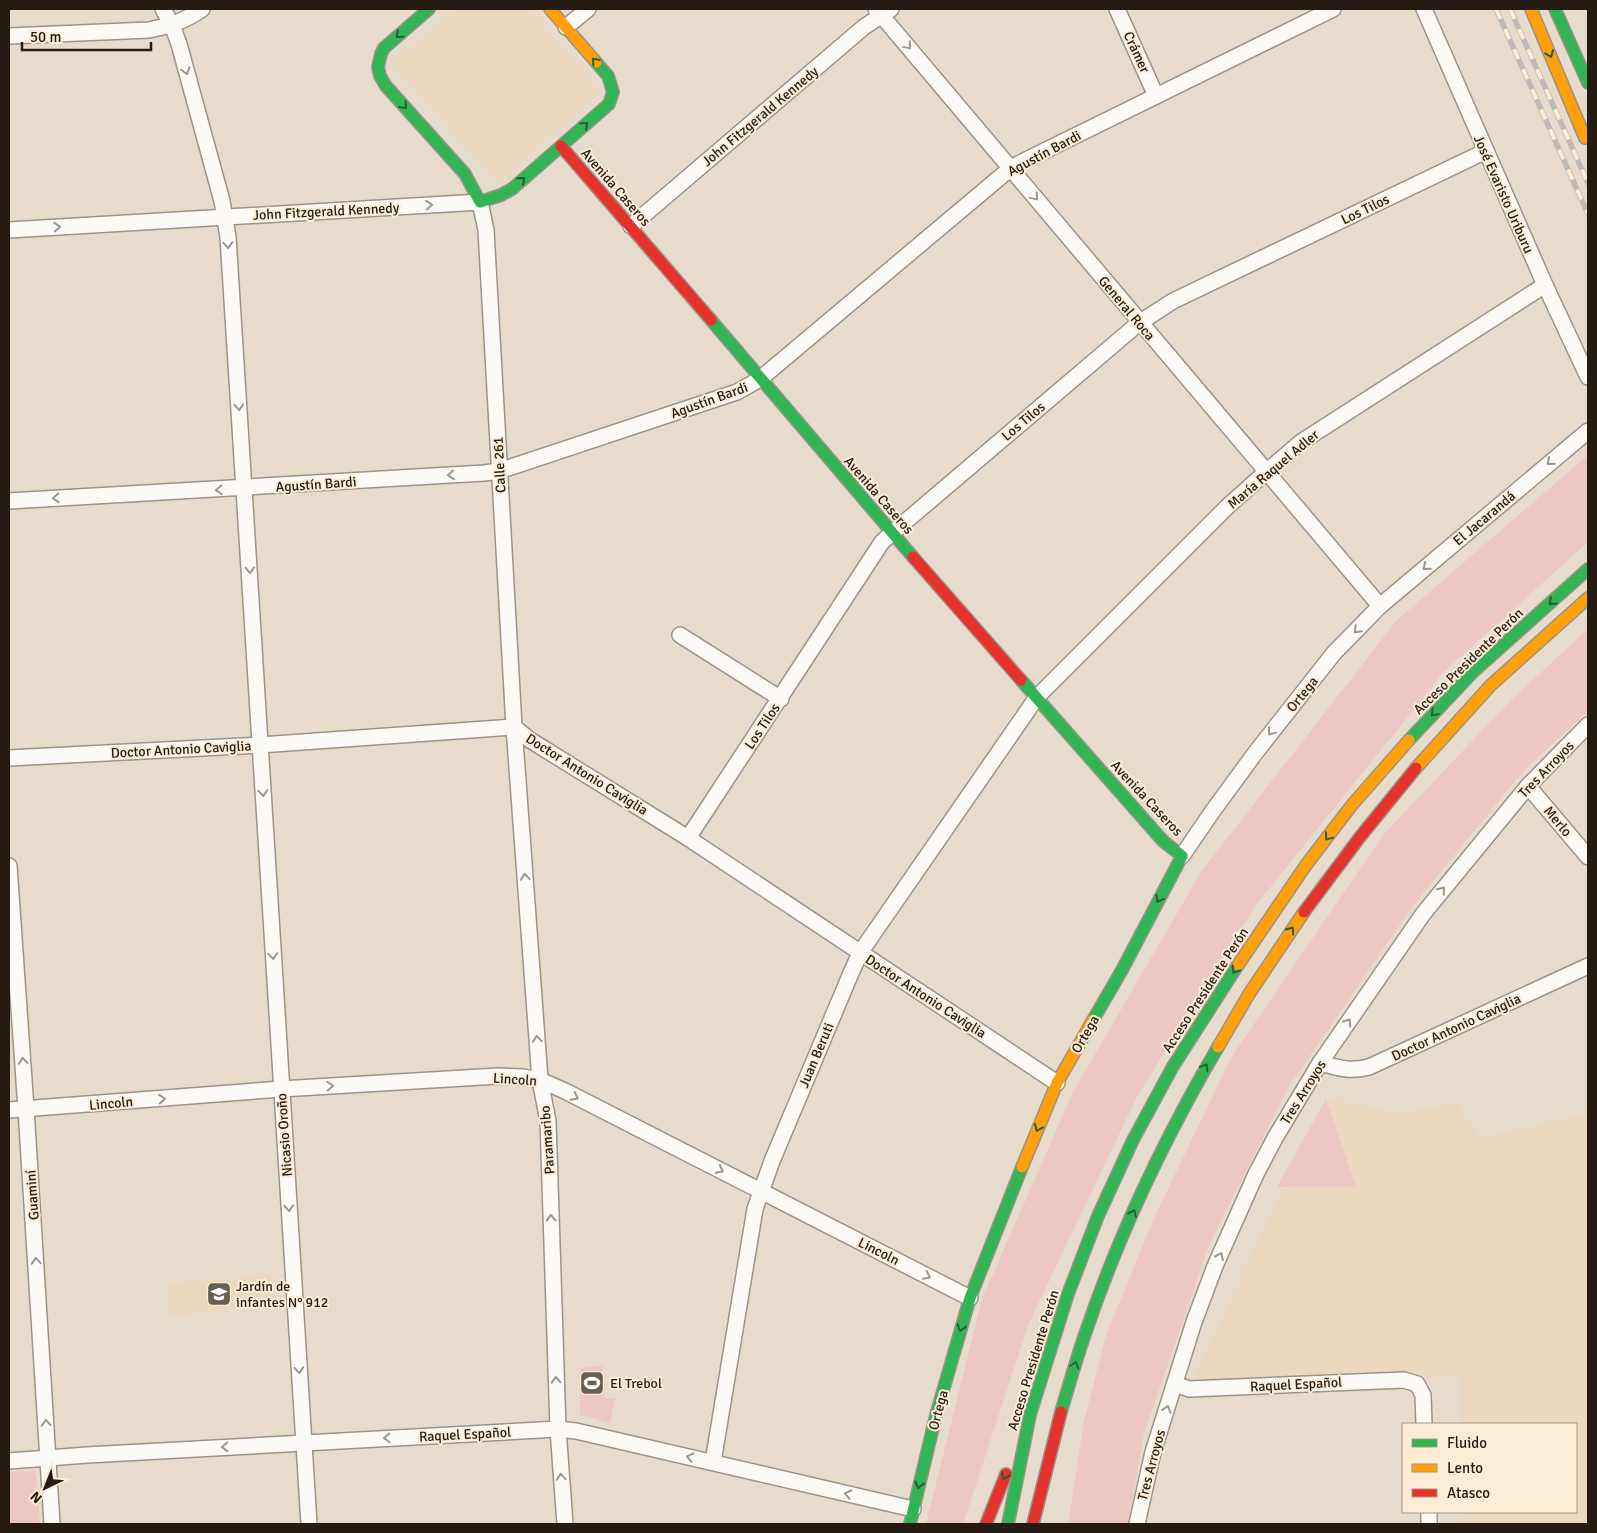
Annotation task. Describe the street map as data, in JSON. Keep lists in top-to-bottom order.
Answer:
{
  "streets": {
    "main road": [
      "John Fitzgerald Kennedy",
      "Avenida Caseros",
      "Acceso Presidente Perón",
      "Ortega"
    ],
    "street": [
      "Crámer",
      "Agustín Bardi",
      "José Evaristo Uriburu",
      "Los Tilos",
      "General Roca",
      "Calle 261",
      "María Raquel Adler",
      "El Jacarandá",
      "Doctor Antonio Caviglia",
      "Tres Arroyos",
      "Merlo",
      "Juan Beruti",
      "Lincoln",
      "Nicasio Oroño",
      "Paramaribo",
      "Guaminí",
      "Raquel Español"
    ]
  },
  "crossings": [
    ["Crámer", "Agustín Bardi"],
    ["John Fitzgerald Kennedy", "Avenida Caseros"],
    ["John Fitzgerald Kennedy", "General Roca"],
    ["John Fitzgerald Kennedy", "Calle 261"],
    ["John Fitzgerald Kennedy", "Nicasio Oroño"],
    ["Agustín Bardi", "Avenida Caseros"],
    ["Agustín Bardi", "General Roca"],
    ["Agustín Bardi", "Calle 261"],
    ["Agustín Bardi", "Nicasio Oroño"],
    ["Avenida Caseros", "Los Tilos"],
    ["Avenida Caseros", "María Raquel Adler"],
    ["Avenida Caseros", "Ortega"],
    ["Avenida Caseros", "Juan Beruti"],
    ["José Evaristo Uriburu", "Los Tilos"],
    ["José Evaristo Uriburu", "María Raquel Adler"],
    ["Los Tilos", "General Roca"],
    ["Los Tilos", "Doctor Antonio Caviglia"],
    ["General Roca", "María Raquel Adler"],
    ["General Roca", "El Jacarandá"],
    ["General Roca", "Ortega"],
    ["Calle 261", "Doctor Antonio Caviglia"],
    ["Calle 261", "Paramaribo"],
    ["María Raquel Adler", "Juan Beruti"],
    ["El Jacarandá", "Ortega"],
    ["Ortega", "Doctor Antonio Caviglia"],
    ["Ortega", "Lincoln"],
    ["Ortega", "Raquel Español"],
    ["Doctor Antonio Caviglia", "Tres Arroyos"],
    ["Doctor Antonio Caviglia", "Juan Beruti"],
    ["Doctor Antonio Caviglia", "Nicasio Oroño"],
    ["Doctor Antonio Caviglia", "Paramaribo"],
    ["Tres Arroyos", "Merlo"],
    ["Tres Arroyos", "Raquel Español"],
    ["Juan Beruti", "Lincoln"],
    ["Juan Beruti", "Raquel Español"],
    ["Lincoln", "Nicasio Oroño"],
    ["Lincoln", "Paramaribo"],
    ["Lincoln", "Guaminí"],
    ["Nicasio Oroño", "Raquel Español"],
    ["Paramaribo", "Raquel Español"],
    ["Guaminí", "Raquel Español"]
  ],
  "one_way": [
    "John Fitzgerald Kennedy",
    "General Roca",
    "El Jacarandá",
    "Ortega",
    "Tres Arroyos",
    "Lincoln",
    "Nicasio Oroño",
    "Paramaribo",
    "Guaminí",
    "Raquel Español"
  ],
  "places": {
    "school or university": ["Jardín de infantes N° 912"],
    "sports": ["El Trebol"]
  },
  "legend": ["Fluido", "Lento", "Atasco"],
  "scale_bar": "50 m",
  "north": "bottom left"
}
